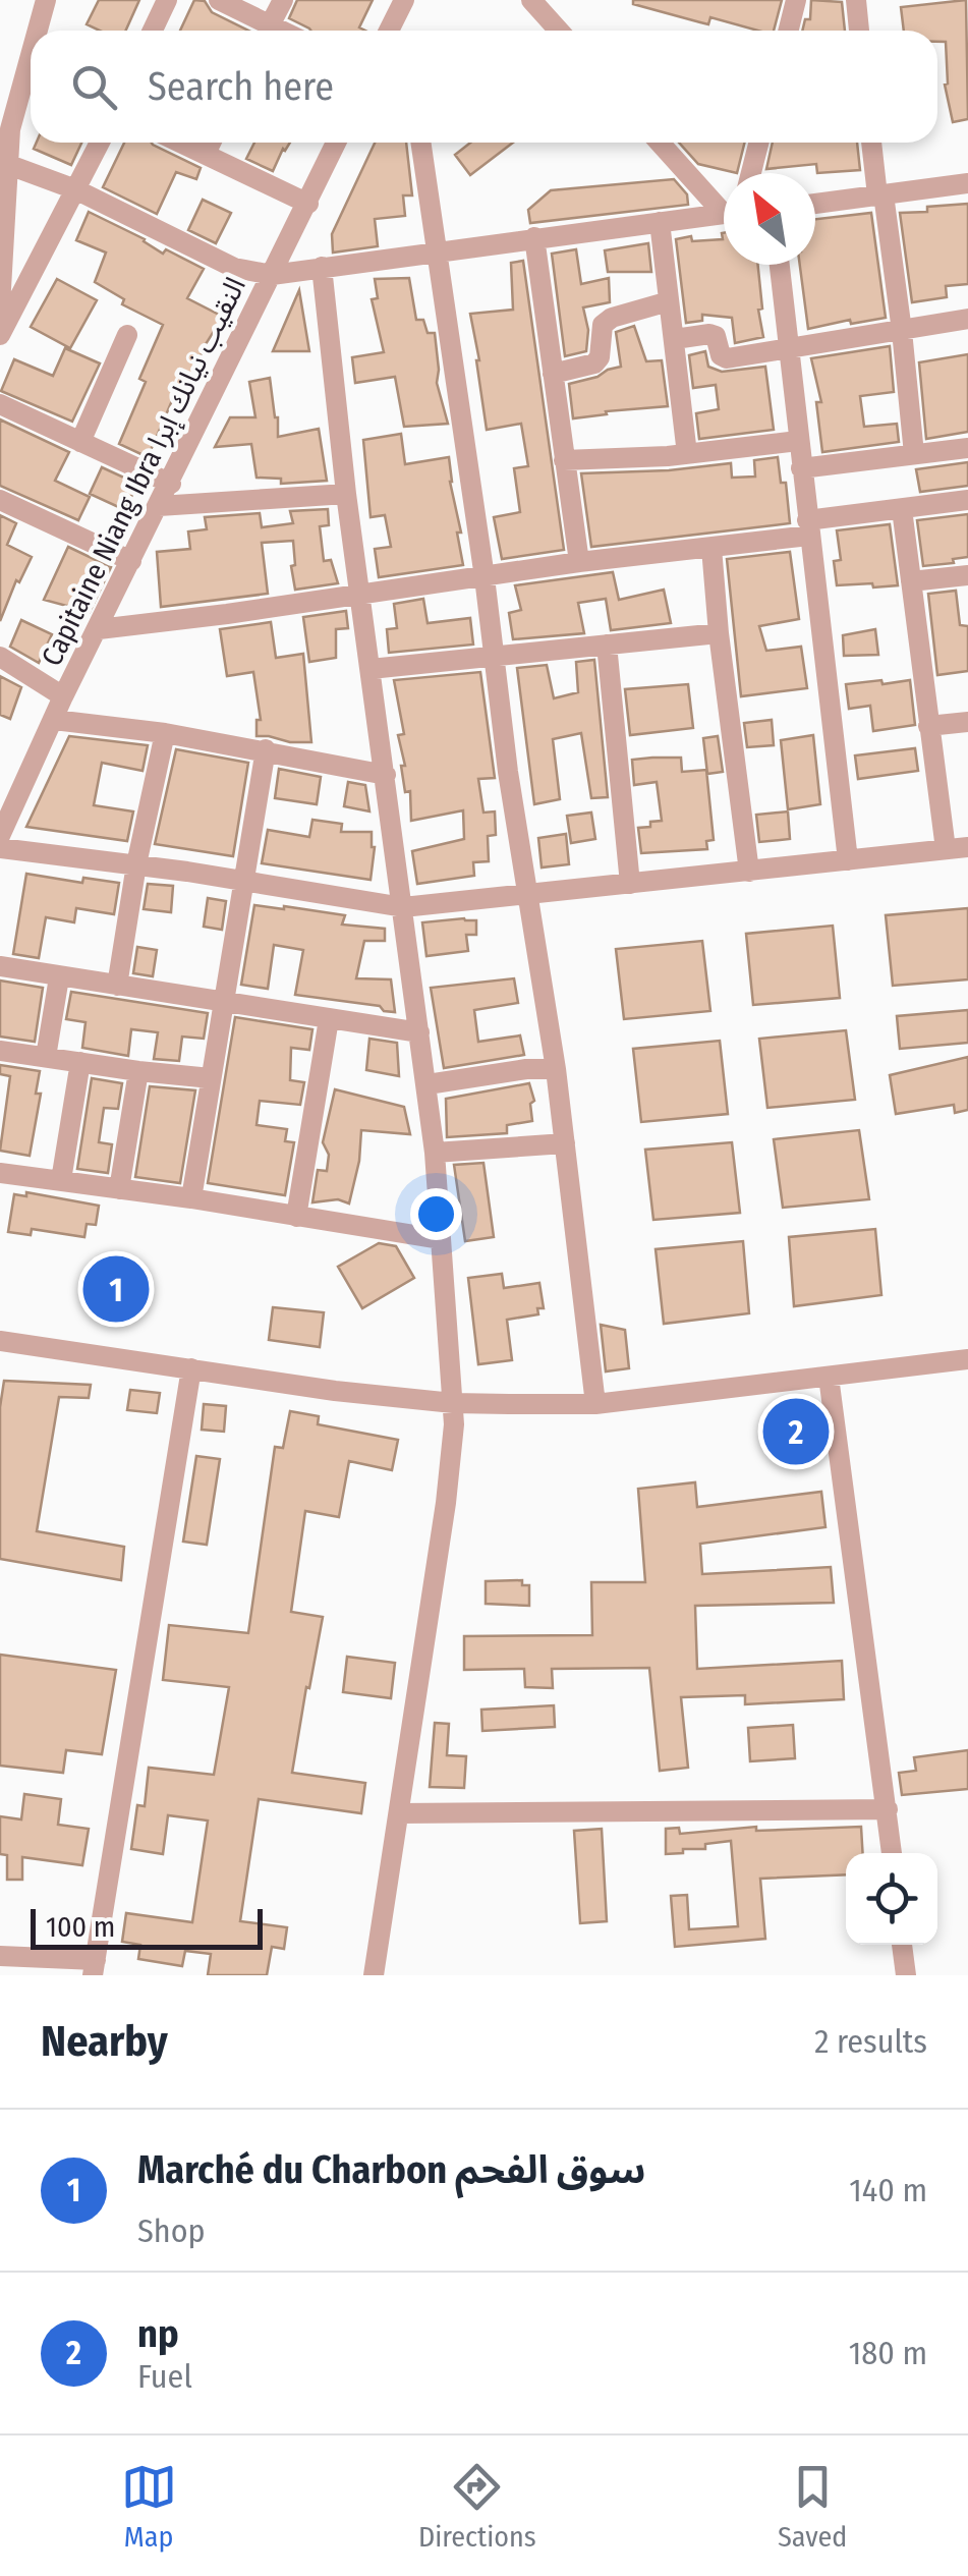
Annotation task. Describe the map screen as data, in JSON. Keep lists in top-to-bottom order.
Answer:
{
  "streets": {
    "street": ["Capitaine Niang Ibra النقيب نيانك إبرا"]
  },
  "scale_bar": "100 m",
  "north": "top left",
  "page": {
    "search": "Search here",
    "pins": ["1", "2"],
    "scale": "100 m",
    "heading": ["Nearby", "2 results"],
    "list": [
      {
        "mark": "1",
        "name": "Marché du Charbon سوق الفحم",
        "note": "Shop",
        "value": "140 m"
      },
      {
        "mark": "2",
        "name": "np",
        "note": "Fuel",
        "value": "180 m"
      }
    ],
    "nav": ["Map", "Directions", "Saved"]
  }
}
